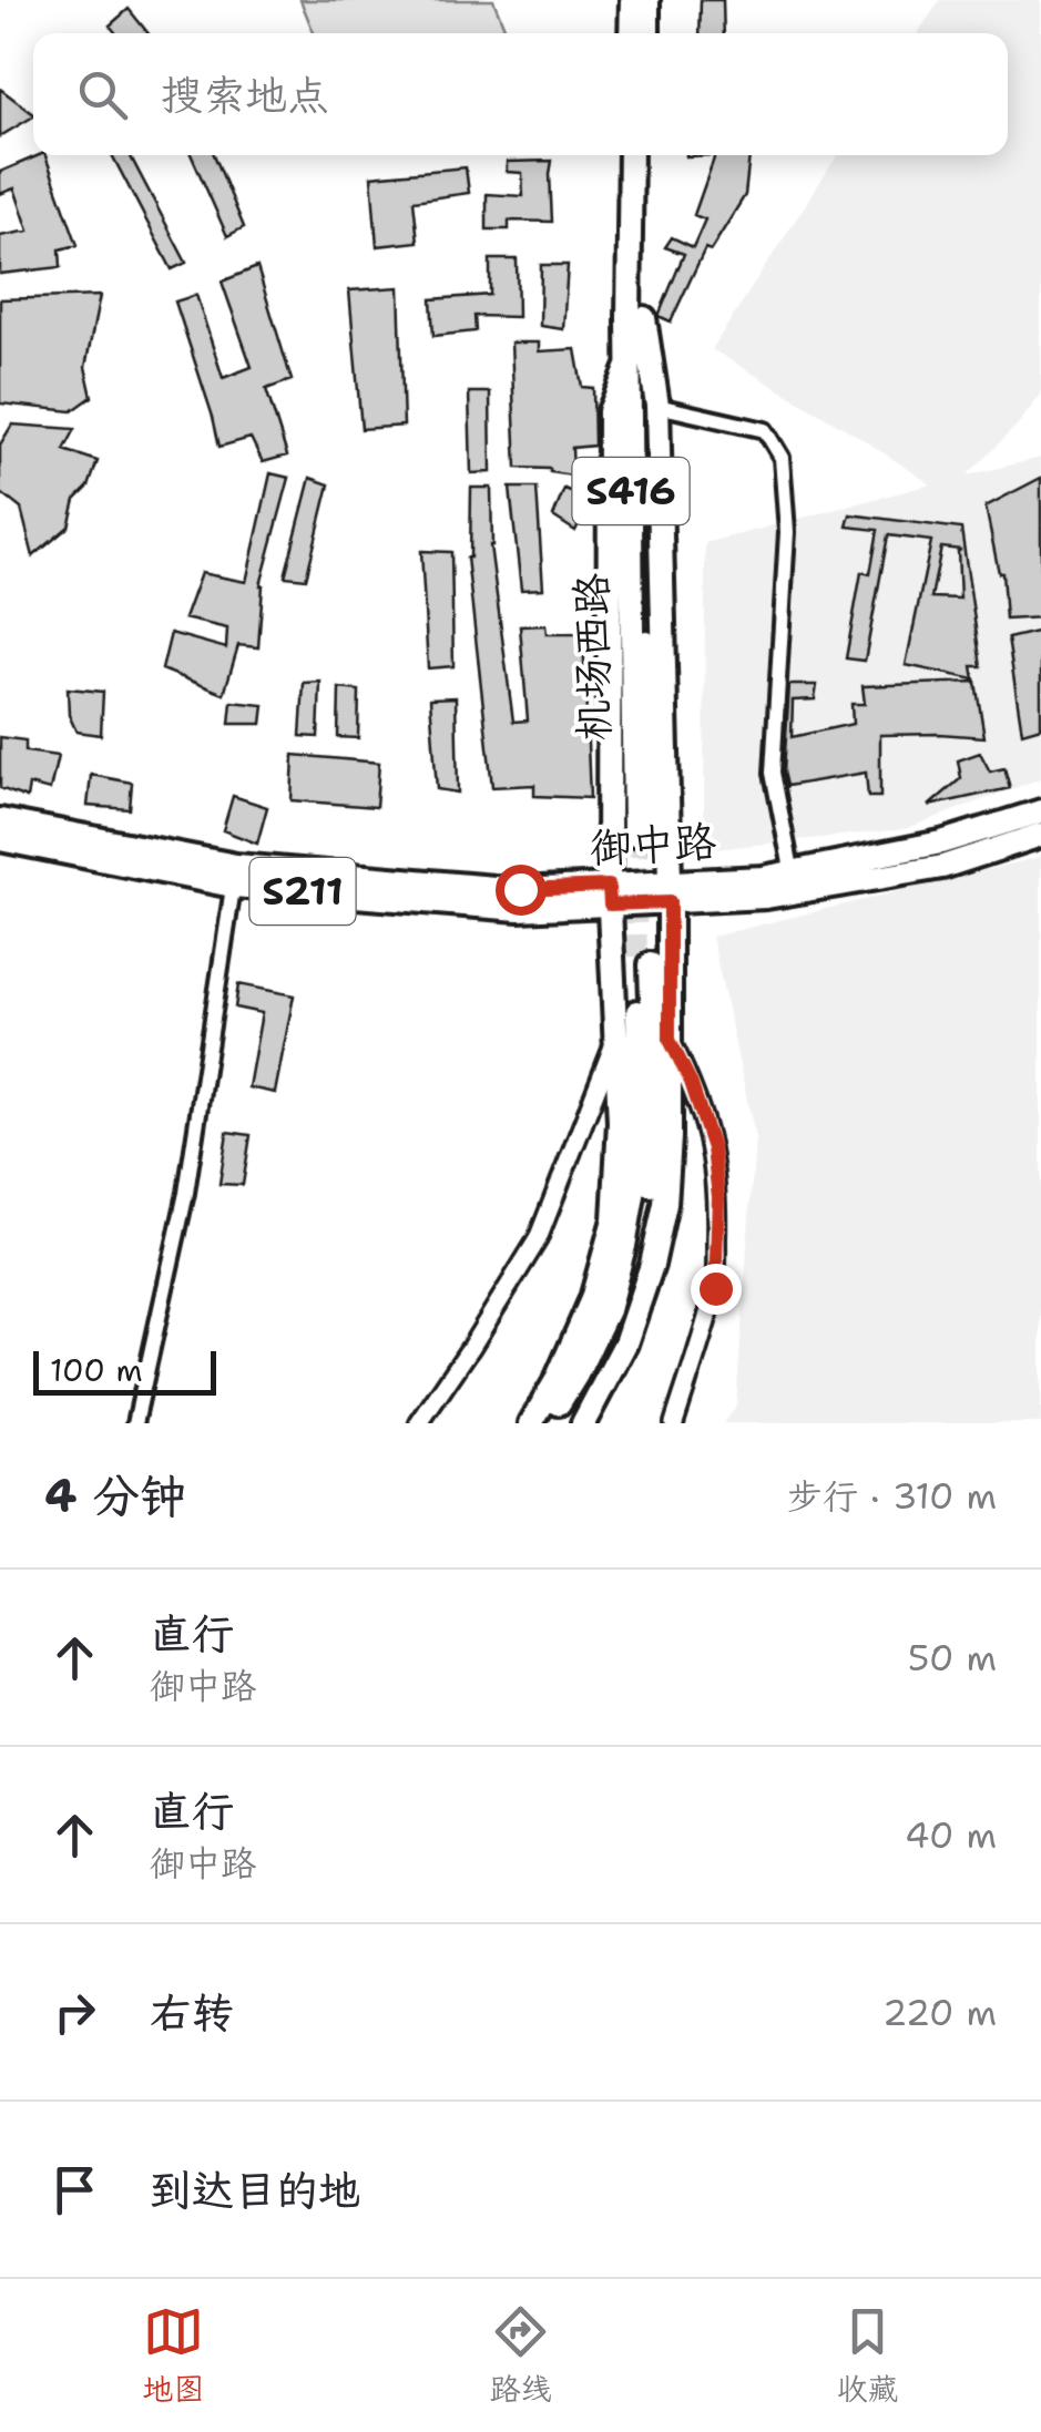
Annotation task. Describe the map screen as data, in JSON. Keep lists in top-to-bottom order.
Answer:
{
  "streets": {
    "main road": [
      "S416",
      "机场西路",
      "御中路",
      "S211"
    ]
  },
  "crossings": [
    ["S416", "机场西路"]
  ],
  "scale_bar": "100 m",
  "page": {
    "search": "搜索地点",
    "scale": "100 m",
    "heading": ["4 分钟", "步行 · 310 m"],
    "list": [
      ["直行", "御中路", "50 m"],
      ["直行", "御中路", "40 m"],
      ["右转", "220 m"],
      "到达目的地"
    ],
    "nav": ["地图", "路线", "收藏"]
  }
}
